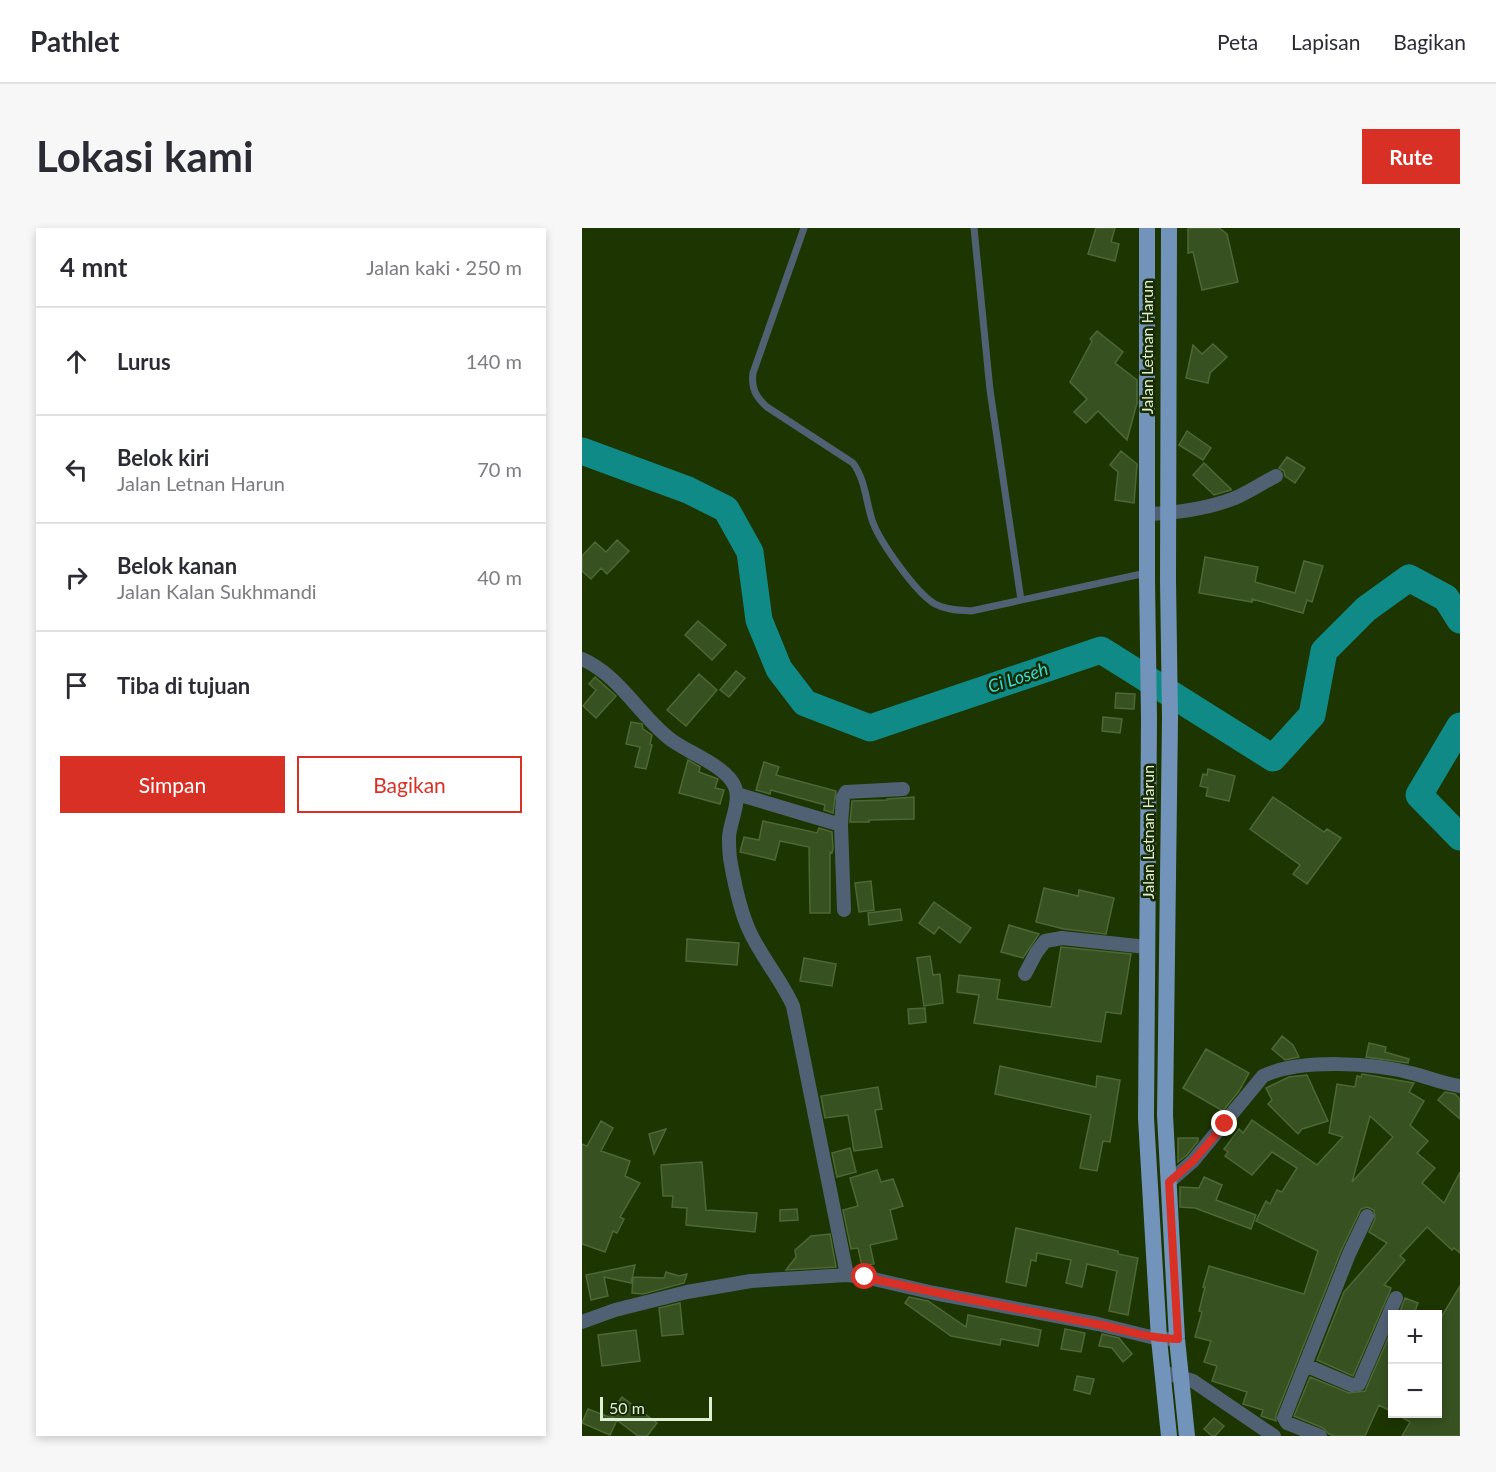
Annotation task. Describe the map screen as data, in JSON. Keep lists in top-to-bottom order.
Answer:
{
  "streets": {
    "main road": ["Jalan Letnan Harun"]
  },
  "water": ["Ci Loseh"],
  "scale_bar": "50 m",
  "page": {
    "header": "Pathlet",
    "nav": ["Peta", "Lapisan", "Bagikan"],
    "buttons": [
      "Rute",
      ["Simpan", "Bagikan"]
    ],
    "title": "Lokasi kami",
    "heading": ["4 mnt", "Jalan kaki · 250 m"],
    "list": [
      ["Lurus", "140 m"],
      ["Belok kiri", "Jalan Letnan Harun", "70 m"],
      ["Belok kanan", "Jalan Kalan Sukhmandi", "40 m"],
      "Tiba di tujuan"
    ],
    "map_buttons": ["+", "−"],
    "scale": "50 m"
  }
}
